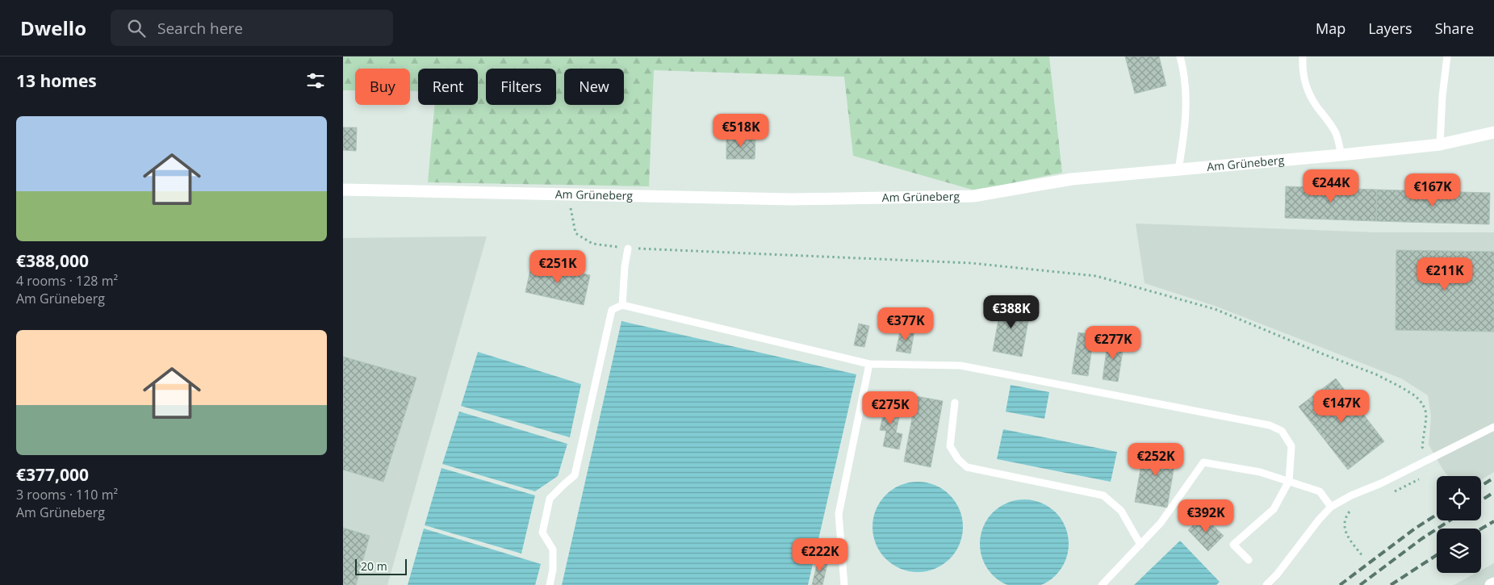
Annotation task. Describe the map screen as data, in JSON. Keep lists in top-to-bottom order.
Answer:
{
  "streets": {
    "street": ["Am Grüneberg"]
  },
  "scale_bar": "20 m",
  "page": {
    "header": "Dwello",
    "search": "Search here",
    "nav": ["Map", "Layers", "Share"],
    "heading": "13 homes",
    "chip": [
      "Buy",
      "Rent",
      "Filters",
      "New"
    ],
    "list": [
      {
        "name": "€388,000",
        "note": "4 rooms · 128 m² · Am Grüneberg"
      },
      {
        "name": "€377,000",
        "note": "3 rooms · 110 m² · Am Grüneberg"
      }
    ],
    "price": [
      "€518K",
      "€244K",
      "€167K",
      "€251K",
      "€211K",
      "€388K",
      "€377K",
      "€277K",
      "€147K",
      "€275K",
      "€252K",
      "€392K",
      "€222K"
    ],
    "scale": "20 m"
  }
}
